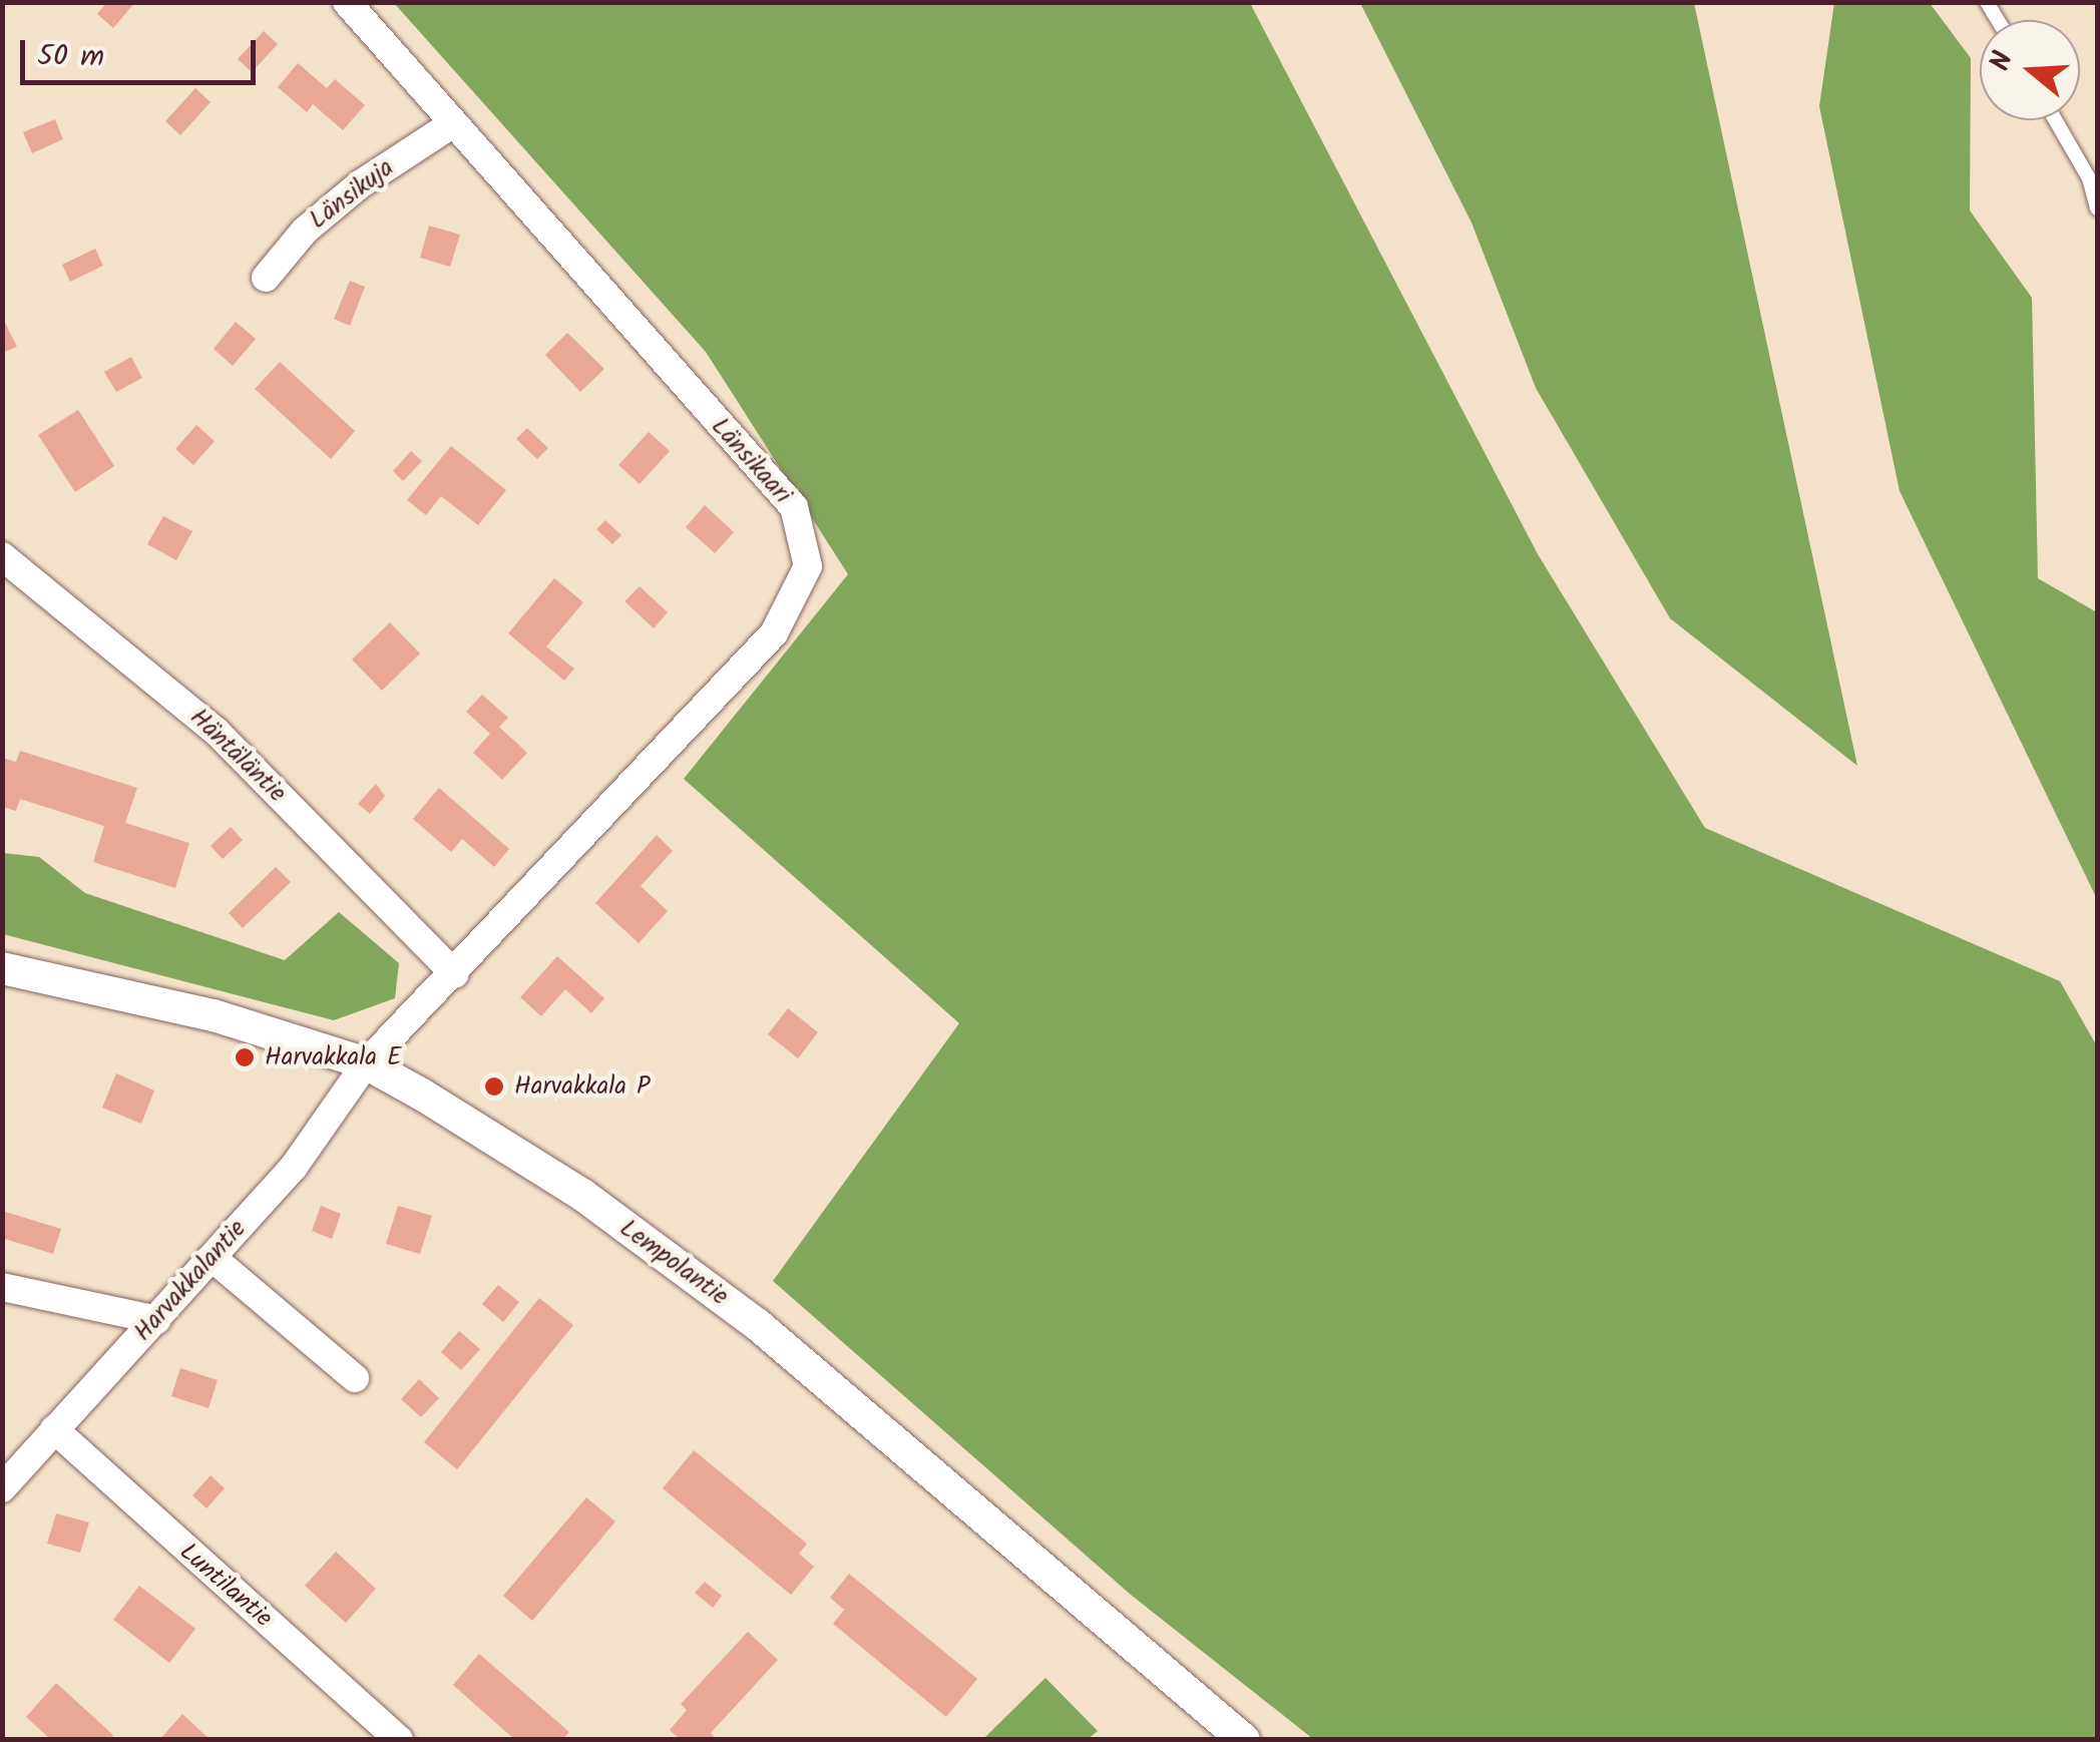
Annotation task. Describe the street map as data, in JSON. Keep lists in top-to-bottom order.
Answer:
{
  "streets": {
    "street": [
      "Länsikuja",
      "Länsikaari",
      "Häntäläntie",
      "Lempolantie",
      "Harvakkalantie",
      "Luntilantie"
    ]
  },
  "crossings": [
    ["Länsikuja", "Länsikaari"],
    ["Länsikaari", "Häntäläntie"],
    ["Länsikaari", "Lempolantie"],
    ["Länsikaari", "Harvakkalantie"],
    ["Lempolantie", "Harvakkalantie"],
    ["Harvakkalantie", "Luntilantie"]
  ],
  "places": ["Harvakkala E", "Harvakkala P"],
  "scale_bar": "50 m",
  "north": "left"
}
